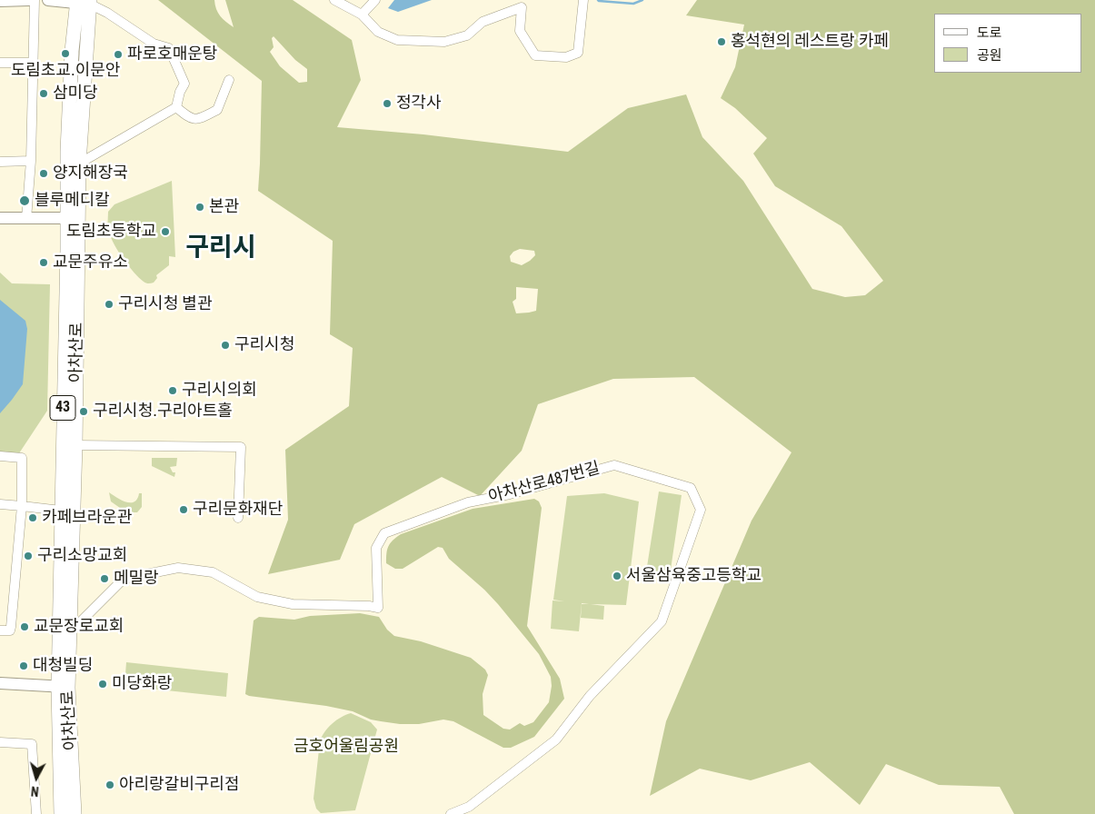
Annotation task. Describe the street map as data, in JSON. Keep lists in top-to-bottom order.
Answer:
{
  "streets": {
    "main road": ["아차산로", "43"],
    "street": ["아차산로487번길"]
  },
  "crossings": [
    ["아차산로", "아차산로487번길"]
  ],
  "districts": ["구리시"],
  "parks": ["금호어울림공원"],
  "places": [
    "홍석현의 레스트랑 카페",
    "도림초교.이문안",
    "파로호매운탕",
    "삼미당",
    "정각사",
    "양지해장국",
    "블루메디칼",
    "본관",
    "도림초등학교",
    "교문주유소",
    "구리시청 별관",
    "구리시청",
    "구리시의회",
    "구리시청.구리아트홀",
    "구리문화재단",
    "카페브라운관",
    "구리소망교회",
    "서울삼육중고등학교",
    "메밀랑",
    "교문장로교회",
    "대청빌딩",
    "미당화랑",
    "아리랑갈비구리점"
  ],
  "legend": ["도로", "공원"],
  "north": "bottom"
}
